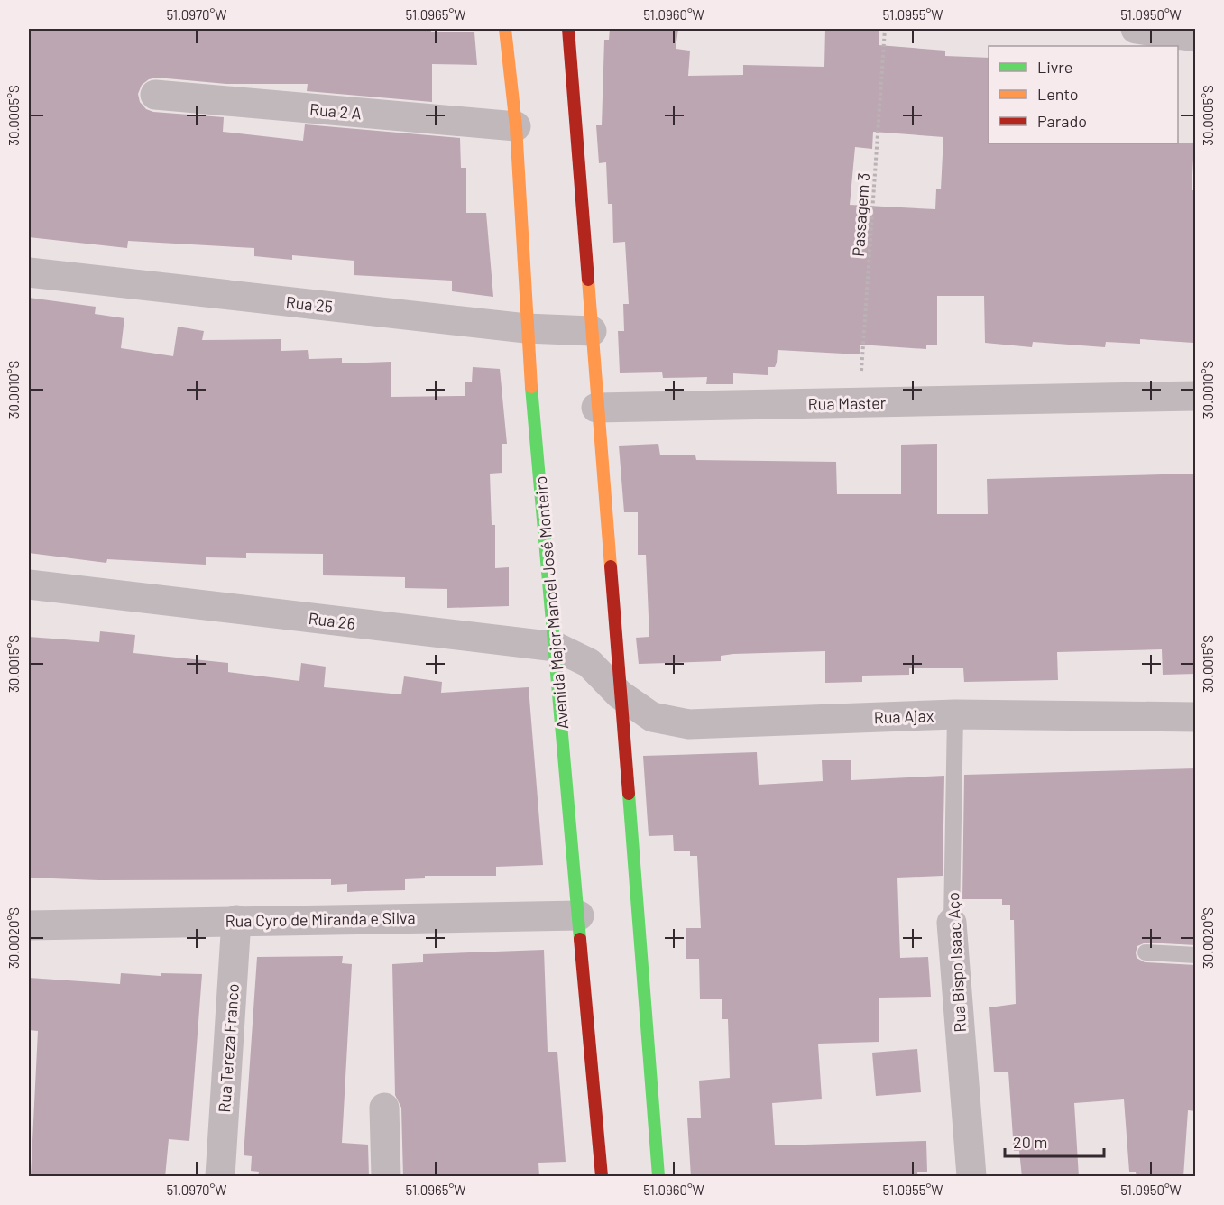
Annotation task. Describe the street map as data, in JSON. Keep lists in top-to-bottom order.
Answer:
{
  "streets": {
    "street": [
      "Rua 2 A",
      "Rua 25",
      "Rua Master",
      "Avenida Major Manoel José Monteiro",
      "Rua 26",
      "Rua Ajax",
      "Rua Cyro de Miranda e Silva",
      "Rua Bispo Isaac Aço",
      "Rua Tereza Franco"
    ],
    "path": ["Passagem 3"]
  },
  "crossings": [
    ["Rua 2 A", "Avenida Major Manoel José Monteiro"],
    ["Passagem 3", "Rua Master"],
    ["Rua 25", "Avenida Major Manoel José Monteiro"],
    ["Avenida Major Manoel José Monteiro", "Rua 26"],
    ["Avenida Major Manoel José Monteiro", "Rua Cyro de Miranda e Silva"],
    ["Rua 26", "Rua Ajax"],
    ["Rua Ajax", "Rua Bispo Isaac Aço"],
    ["Rua Cyro de Miranda e Silva", "Rua Tereza Franco"]
  ],
  "legend": ["Livre", "Lento", "Parado"],
  "scale_bar": "20 m",
  "coordinates": [
    "51.0970°W",
    "51.0965°W",
    "51.0960°W",
    "51.0955°W",
    "51.0950°W",
    "30.0005°S",
    "30.0010°S",
    "30.0015°S",
    "30.0020°S"
  ]
}
